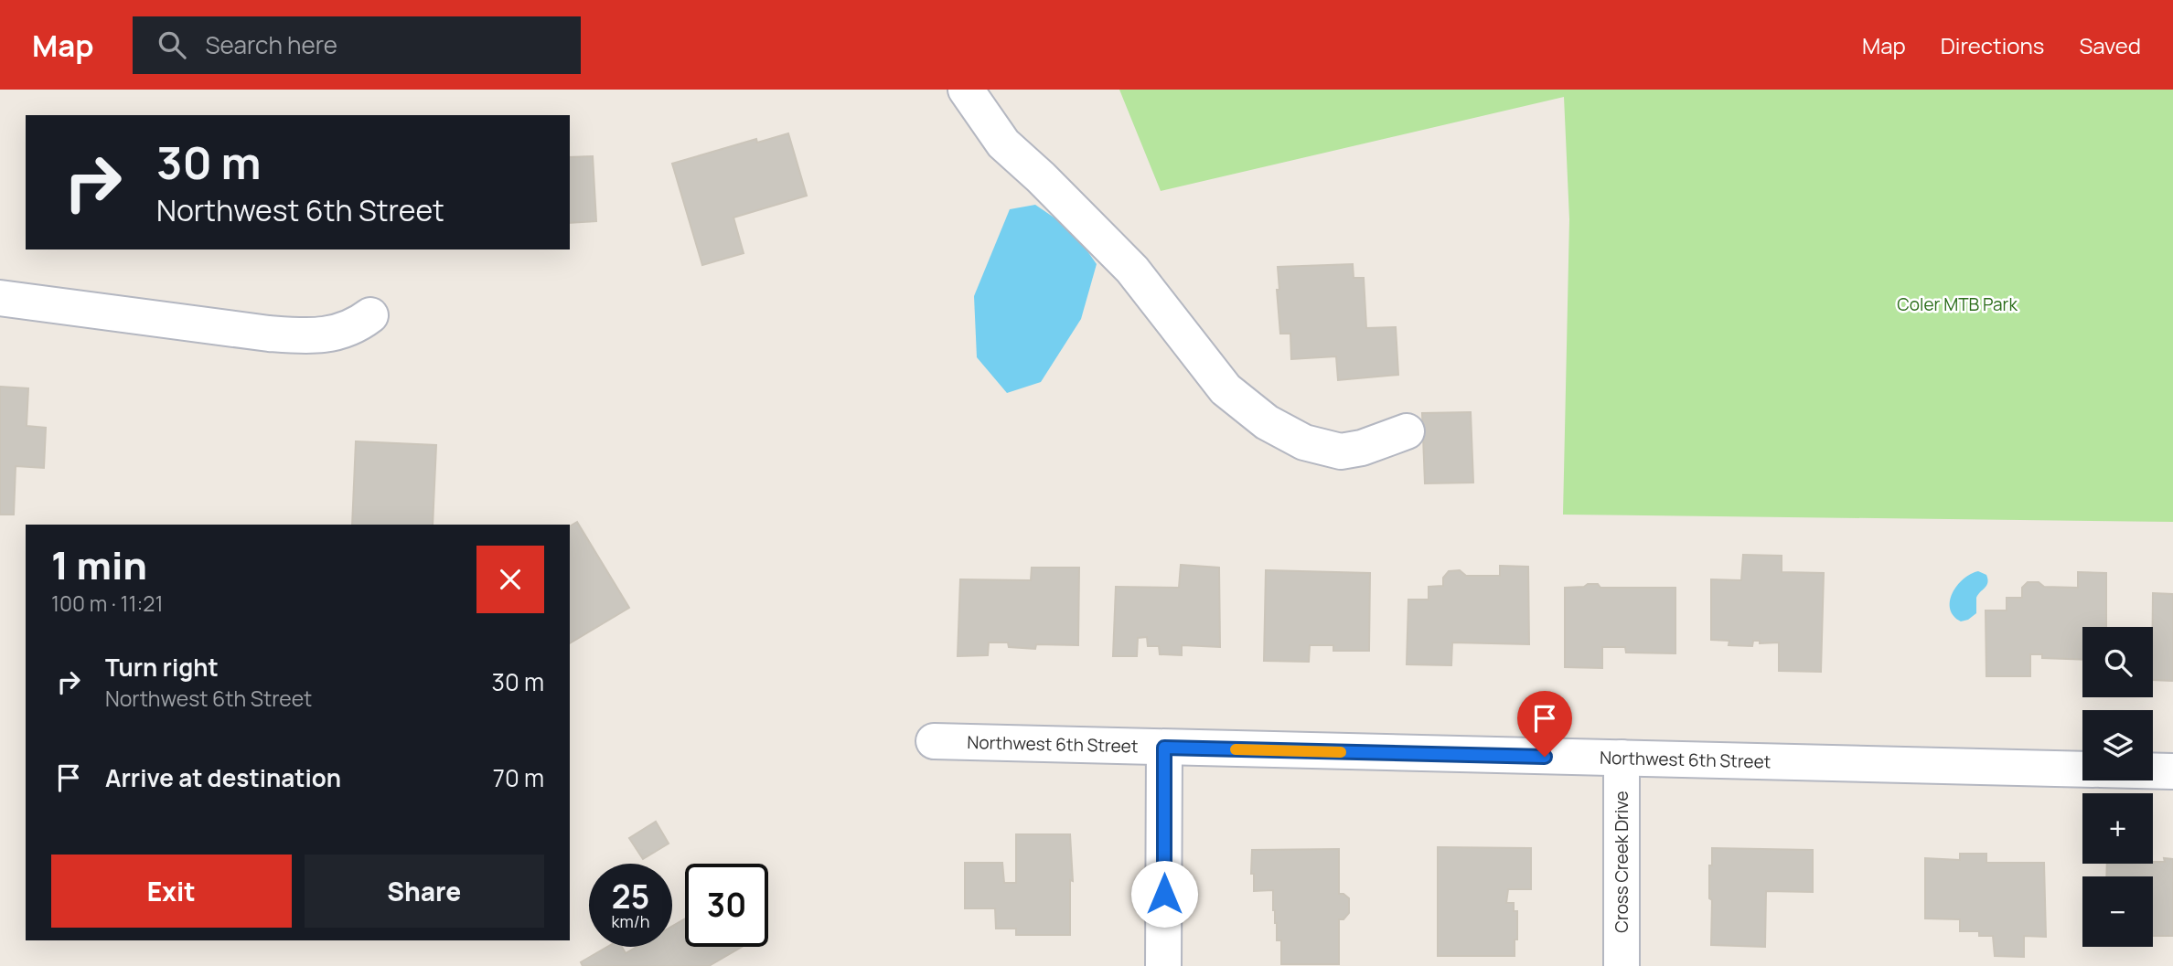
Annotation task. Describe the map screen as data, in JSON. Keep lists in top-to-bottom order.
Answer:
{
  "streets": {
    "street": ["Northwest 6th Street", "Cross Creek Drive"]
  },
  "crossings": [
    ["Northwest 6th Street", "Cross Creek Drive"]
  ],
  "parks": ["Coler MTB Park"],
  "page": {
    "header": "Map",
    "search": "Search here",
    "nav": ["Map", "Directions", "Saved"],
    "turn": ["30 m", "Northwest 6th Street"],
    "heading": ["1 min", "100 m · 11:21"],
    "map_buttons": ["+", "−"],
    "list": [
      {
        "name": "Turn right",
        "note": "Northwest 6th Street",
        "value": "30 m"
      },
      {
        "name": "Arrive at destination",
        "value": "70 m"
      }
    ],
    "buttons": ["Exit", "Share"],
    "speed": "25 km/h",
    "limit": "30"
  }
}
